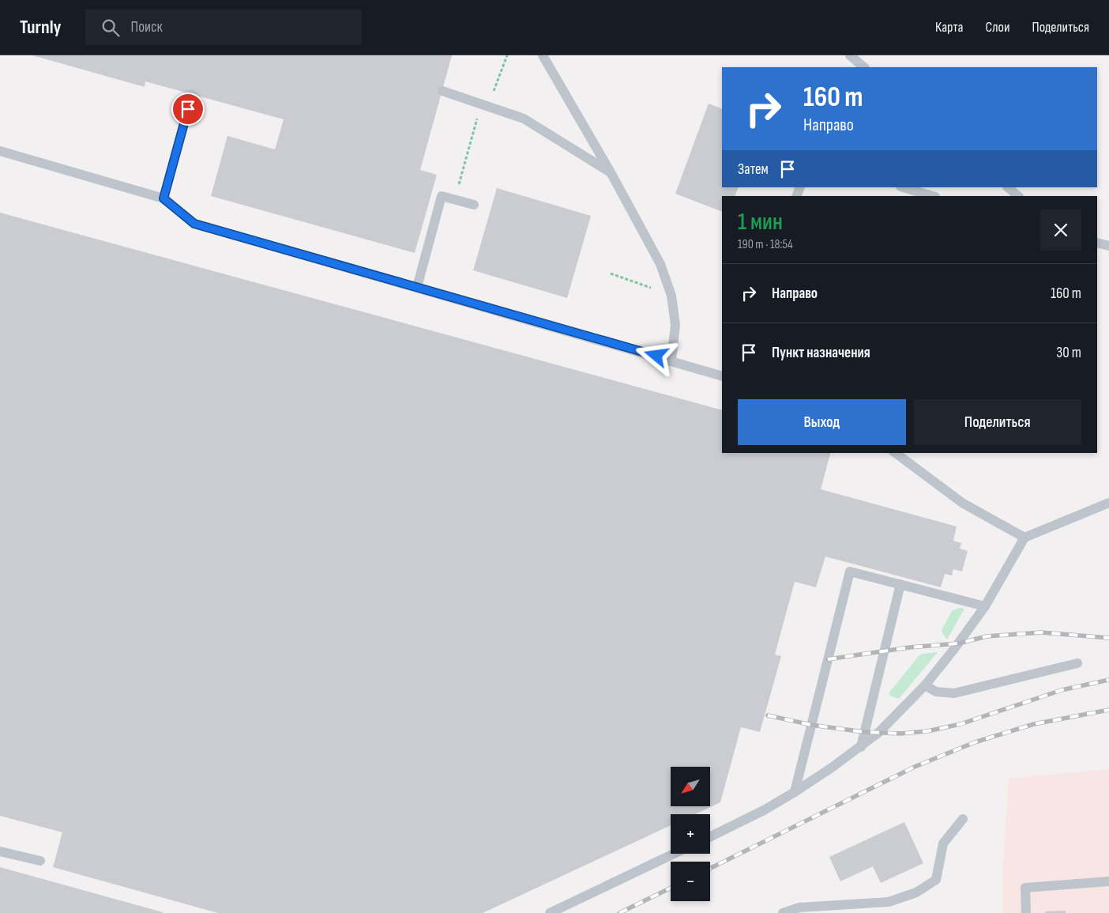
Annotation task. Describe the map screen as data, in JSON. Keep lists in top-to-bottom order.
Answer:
{
  "north": "bottom left",
  "page": {
    "header": "Turnly",
    "search": "Поиск",
    "nav": ["Карта", "Слои", "Поделиться"],
    "turn": ["160 m", "Направо"],
    "then": "Затем",
    "heading": ["1 мин", "190 m · 18:54"],
    "list": [
      {
        "name": "Направо",
        "value": "160 m"
      },
      {
        "name": "Пункт назначения",
        "value": "30 m"
      }
    ],
    "buttons": ["Выход", "Поделиться"],
    "map_buttons": ["+", "−"]
  }
}
